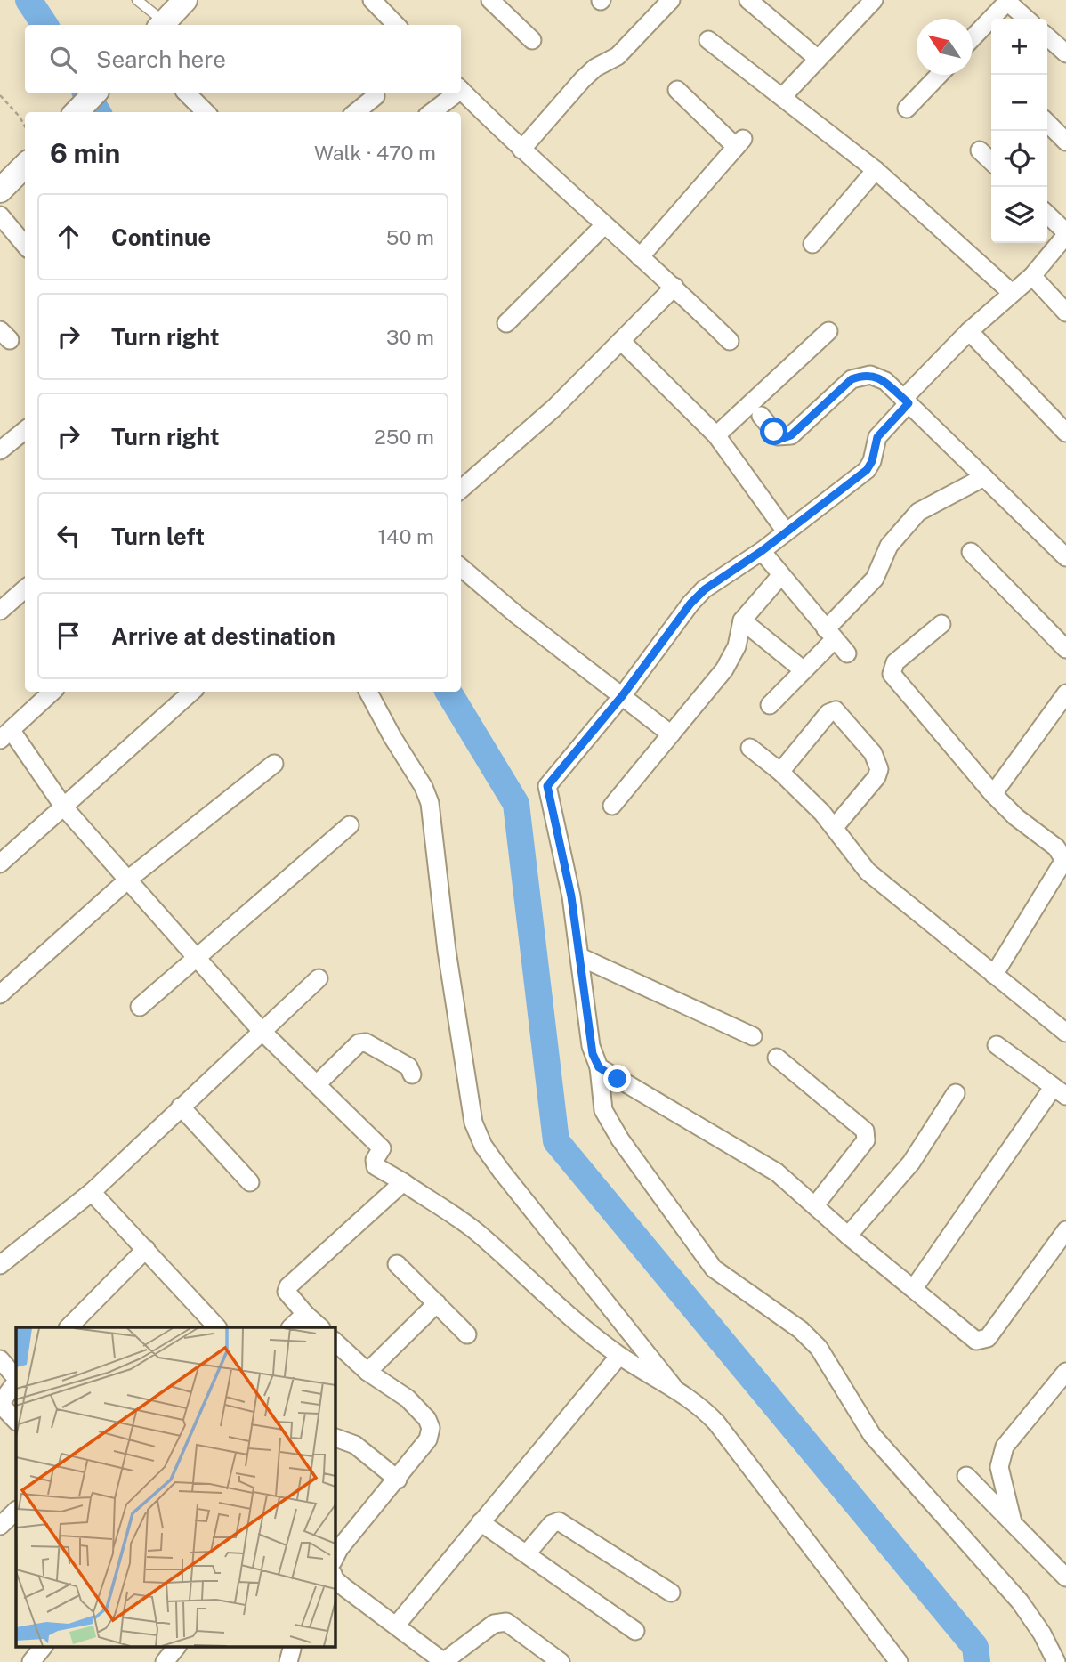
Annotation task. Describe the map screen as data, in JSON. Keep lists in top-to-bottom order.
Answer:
{
  "north": "top left",
  "page": {
    "map_buttons": ["+", "−"],
    "search": "Search here",
    "heading": ["6 min", "Walk · 470 m"],
    "list": [
      ["Continue", "50 m"],
      ["Turn right", "30 m"],
      ["Turn right", "250 m"],
      ["Turn left", "140 m"],
      "Arrive at destination"
    ]
  }
}
